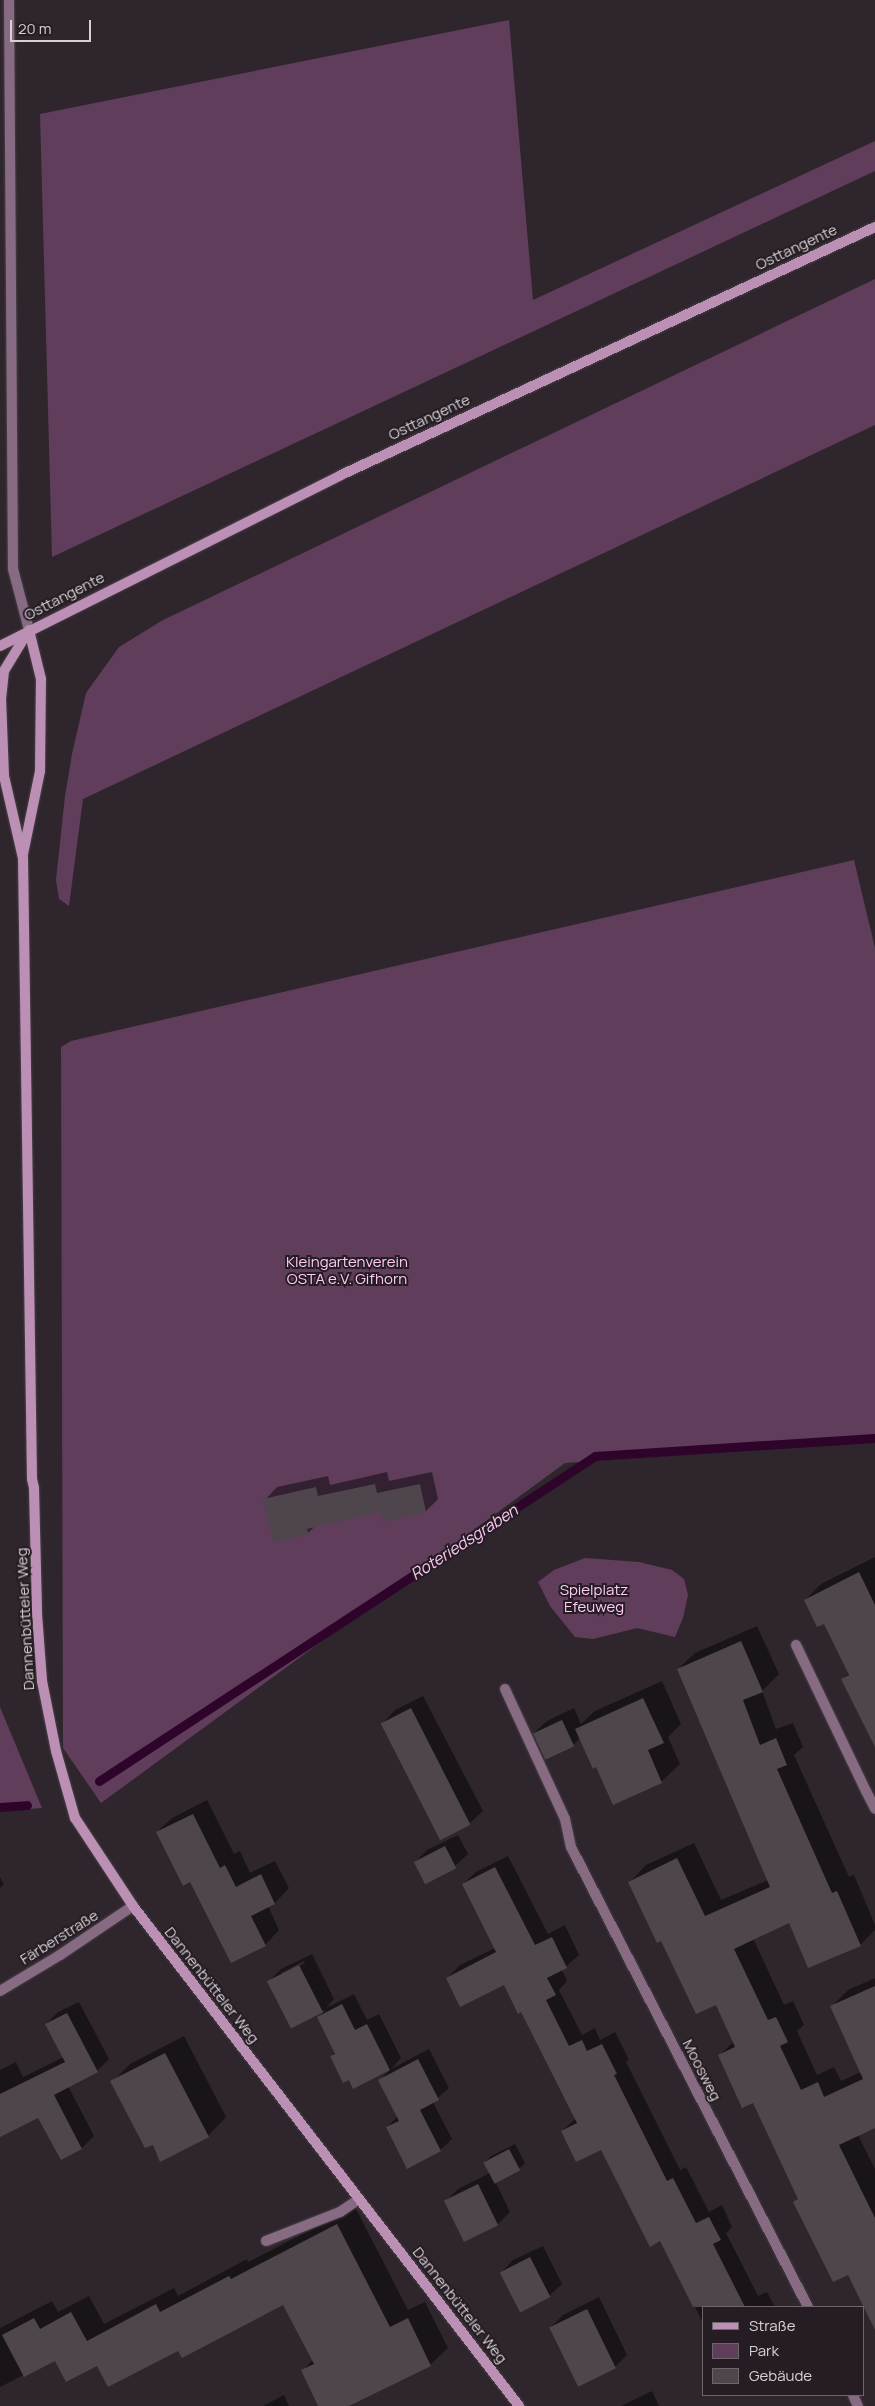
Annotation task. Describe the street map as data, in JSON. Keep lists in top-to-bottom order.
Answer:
{
  "streets": {
    "street": [
      "Osttangente",
      "Dannenbütteler Weg",
      "Färberstraße",
      "Moosweg"
    ]
  },
  "crossings": [
    ["Osttangente", "Dannenbütteler Weg"],
    ["Dannenbütteler Weg", "Färberstraße"]
  ],
  "water": ["Roteriedsgraben"],
  "parks": ["Kleingartenverein OSTA e.V. Gifhorn", "Spielplatz Efeuweg"],
  "legend": ["Straße", "Park", "Gebäude"],
  "scale_bar": "20 m"
}
